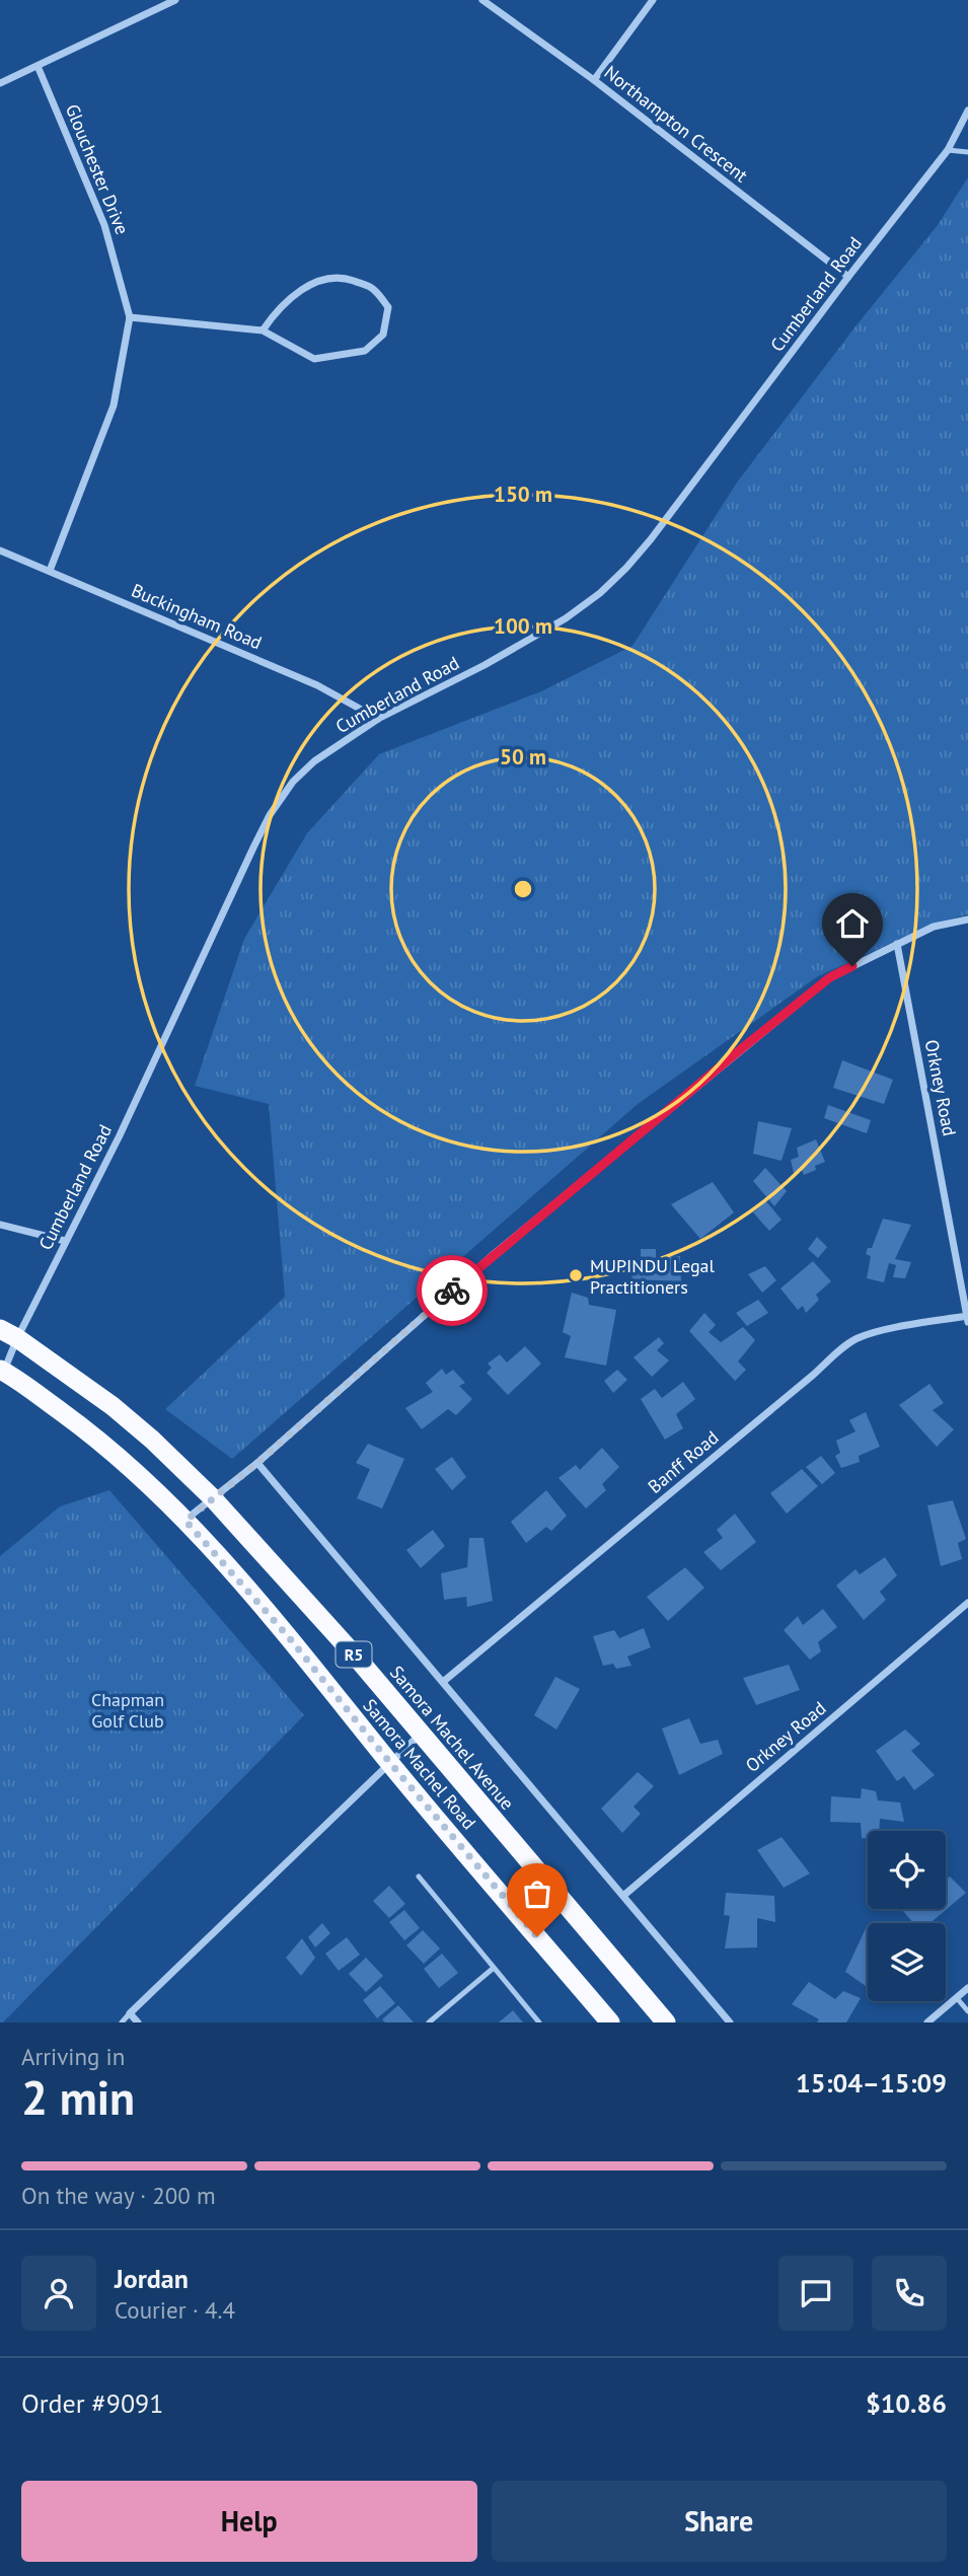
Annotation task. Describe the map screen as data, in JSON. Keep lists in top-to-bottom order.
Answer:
{
  "streets": {
    "highway": ["R5", "Samora Machel Avenue", "Samora Machel Road"],
    "street": [
      "Northampton Crescent",
      "Glouchester Drive",
      "Cumberland Road",
      "Buckingham Road",
      "Orkney Road",
      "Banff Road"
    ]
  },
  "crossings": [
    ["Northampton Crescent", "Cumberland Road"],
    ["Glouchester Drive", "Buckingham Road"],
    ["Cumberland Road", "Buckingham Road"],
    ["Cumberland Road", "Samora Machel Avenue"],
    ["Cumberland Road", "Samora Machel Road"],
    ["Orkney Road", "Banff Road"],
    ["Orkney Road", "Samora Machel Avenue"],
    ["Banff Road", "Samora Machel Avenue"]
  ],
  "parks": ["Chapman Golf Club"],
  "places": ["MUPINDU Legal Practitioners"],
  "page": {
    "heading": ["2 min", "Arriving in", "15:04–15:09"],
    "panel": [
      "Jordan",
      "Courier · 4.4",
      "Order #9091",
      "$10.86"
    ],
    "bar": "On the way · 200 m",
    "buttons": ["Help", "Share"]
  },
  "rings": ["150 m", "100 m", "50 m"]
}
